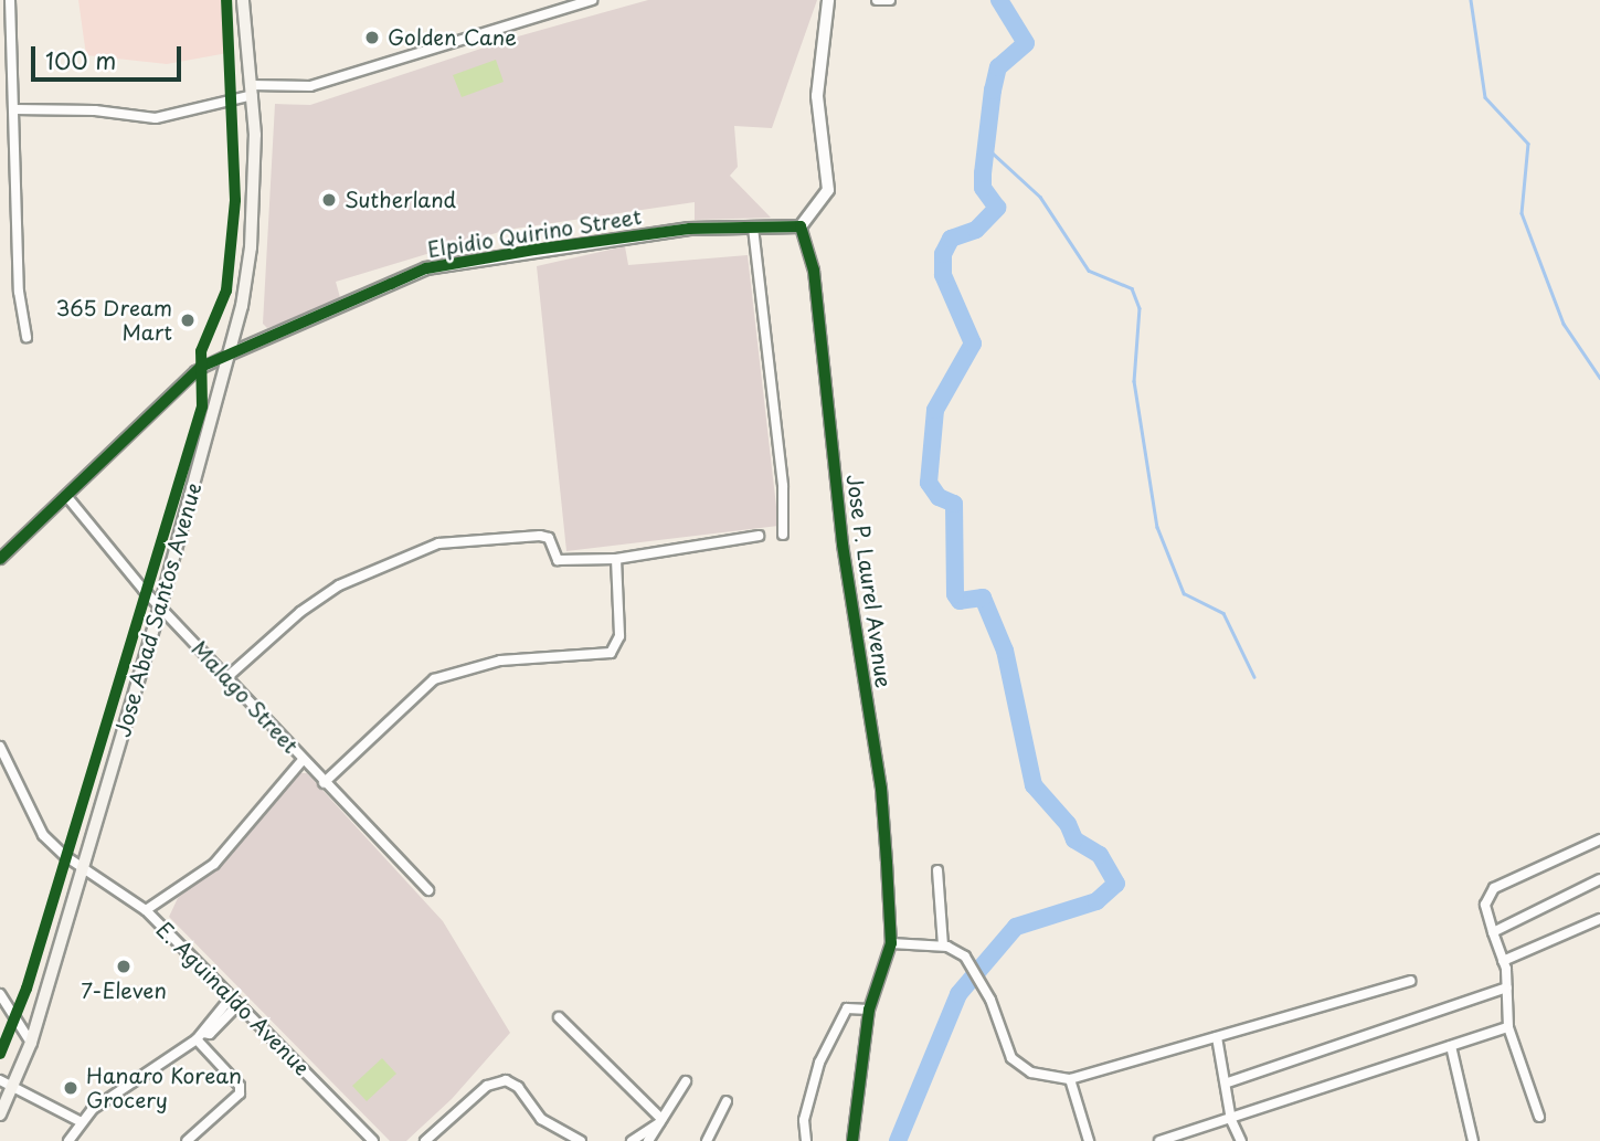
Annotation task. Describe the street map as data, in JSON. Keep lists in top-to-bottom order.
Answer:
{
  "streets": {
    "main road": ["Jose Abad Santos Avenue"],
    "street": [
      "Elpidio Quirino Street",
      "Jose P. Laurel Avenue",
      "Malago Street",
      "E. Aguinaldo Avenue"
    ]
  },
  "crossings": [
    ["Elpidio Quirino Street", "Jose P. Laurel Avenue"],
    ["Elpidio Quirino Street", "Jose Abad Santos Avenue"],
    ["Elpidio Quirino Street", "Malago Street"],
    ["Jose Abad Santos Avenue", "Malago Street"],
    ["Jose Abad Santos Avenue", "E. Aguinaldo Avenue"]
  ],
  "places": [
    "Golden Cane",
    "Sutherland",
    "365 Dream Mart",
    "7-Eleven",
    "Hanaro Korean Grocery"
  ],
  "scale_bar": "100 m"
}
